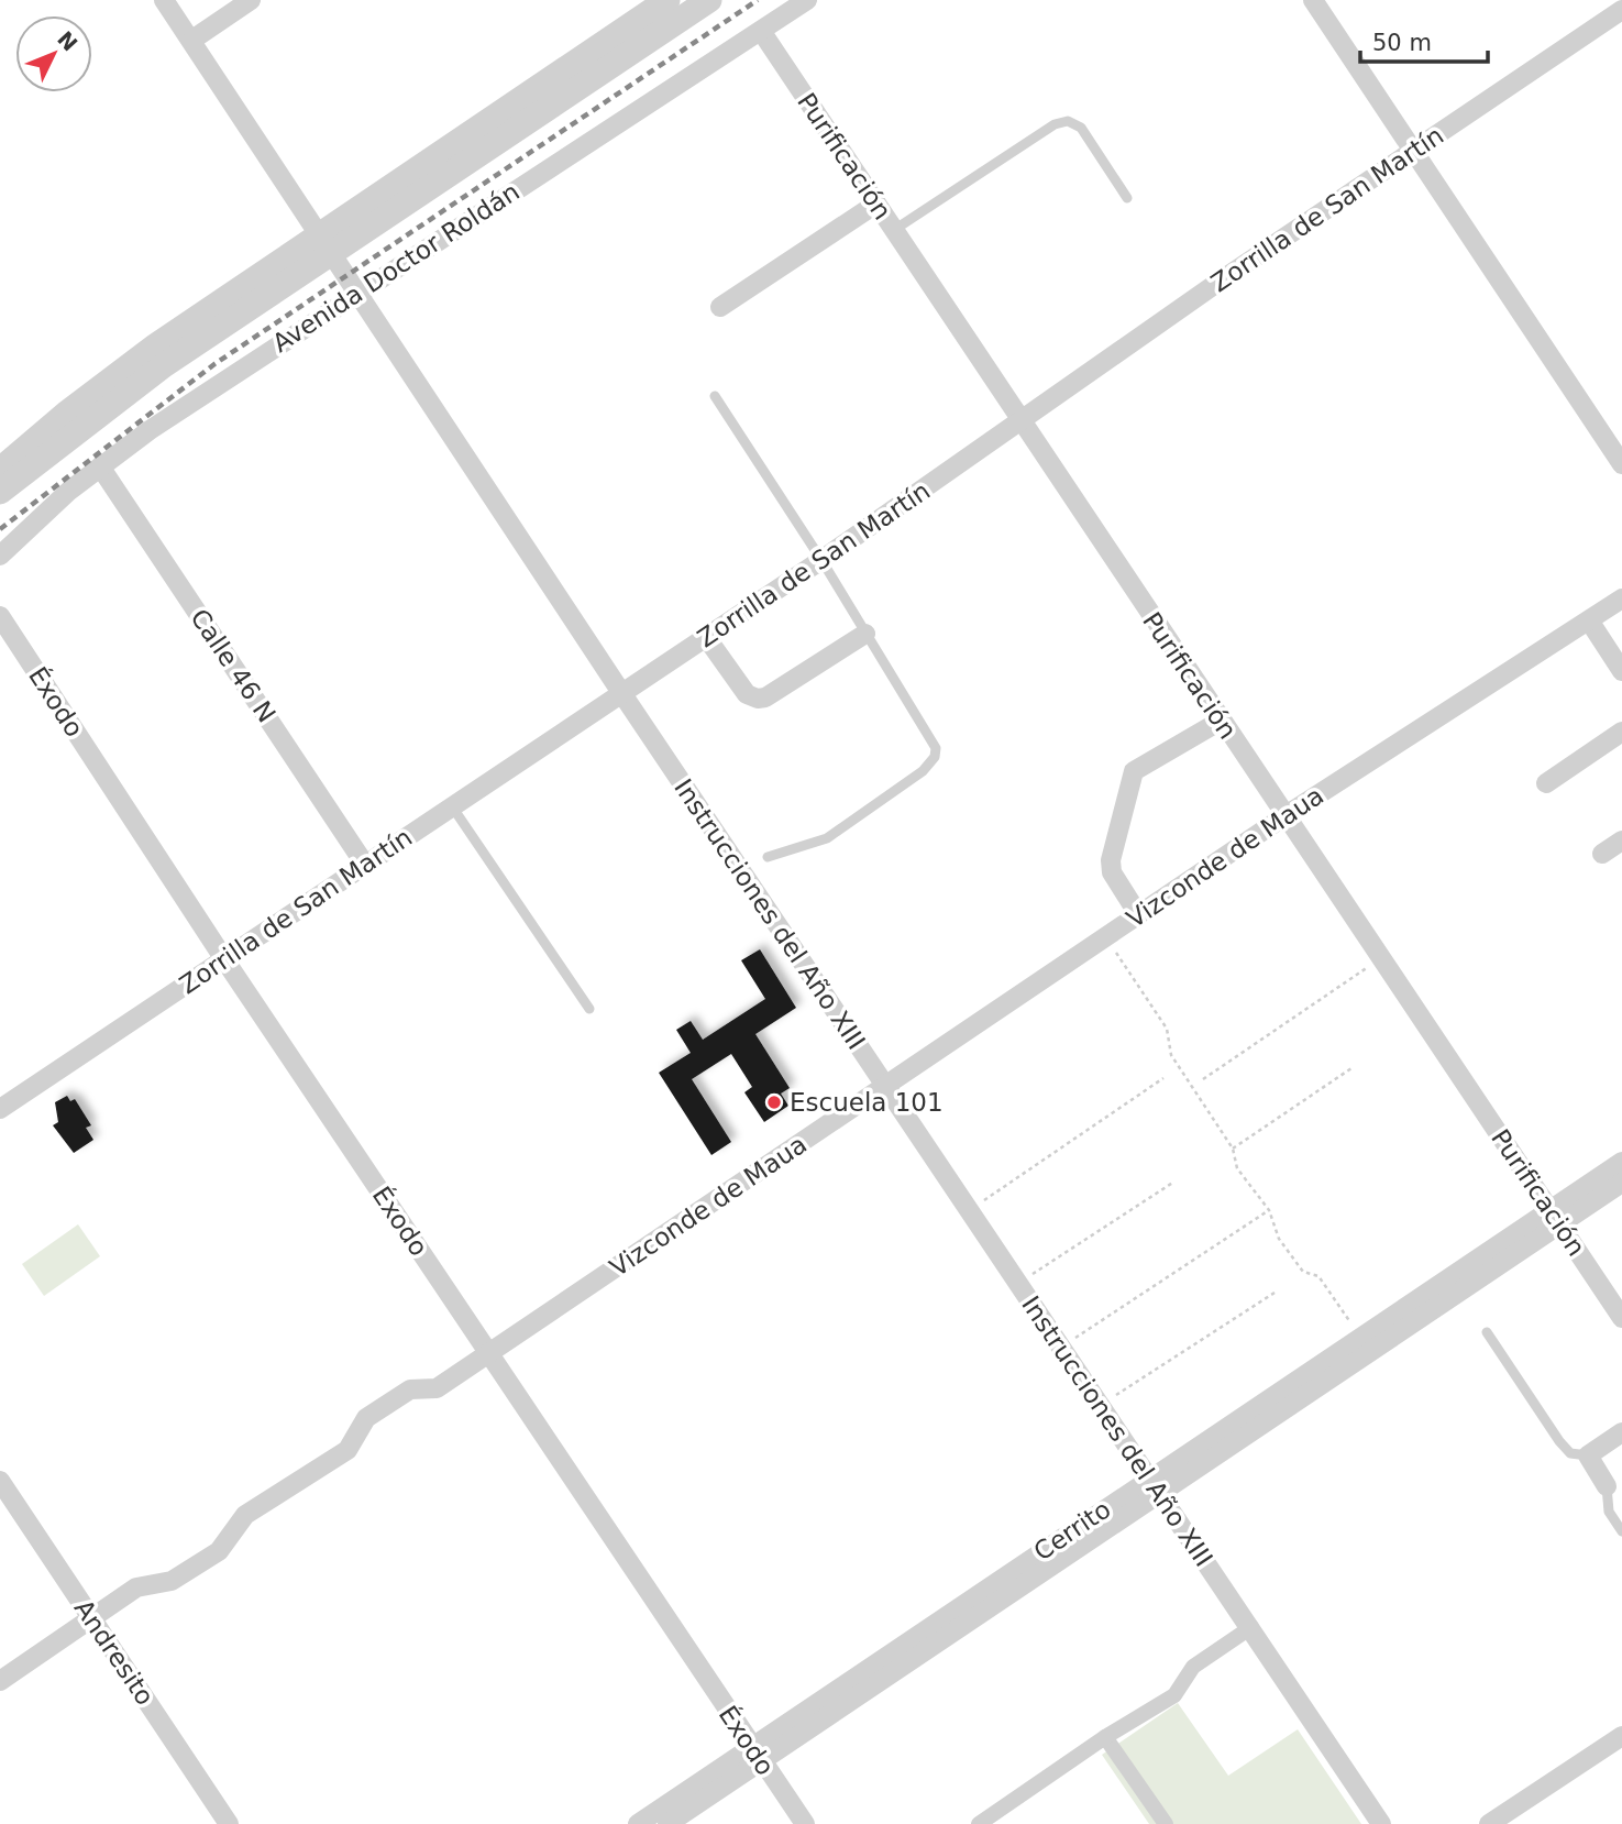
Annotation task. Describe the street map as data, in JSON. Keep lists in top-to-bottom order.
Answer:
{
  "streets": {
    "street": [
      "Purificación",
      "Zorrilla de San Martín",
      "Avenida Doctor Roldán",
      "Calle 46 N",
      "Éxodo",
      "Vizconde de Maua",
      "Instrucciones del Año XIII",
      "Cerrito",
      "Andresito"
    ]
  },
  "crossings": [
    ["Purificación", "Zorrilla de San Martín"],
    ["Purificación", "Avenida Doctor Roldán"],
    ["Purificación", "Vizconde de Maua"],
    ["Purificación", "Cerrito"],
    ["Zorrilla de San Martín", "Calle 46 N"],
    ["Zorrilla de San Martín", "Éxodo"],
    ["Zorrilla de San Martín", "Instrucciones del Año XIII"],
    ["Avenida Doctor Roldán", "Calle 46 N"],
    ["Avenida Doctor Roldán", "Instrucciones del Año XIII"],
    ["Éxodo", "Vizconde de Maua"],
    ["Éxodo", "Cerrito"],
    ["Vizconde de Maua", "Instrucciones del Año XIII"],
    ["Vizconde de Maua", "Andresito"],
    ["Instrucciones del Año XIII", "Cerrito"]
  ],
  "places": ["Escuela 101"],
  "scale_bar": "50 m",
  "north": "top right"
}
